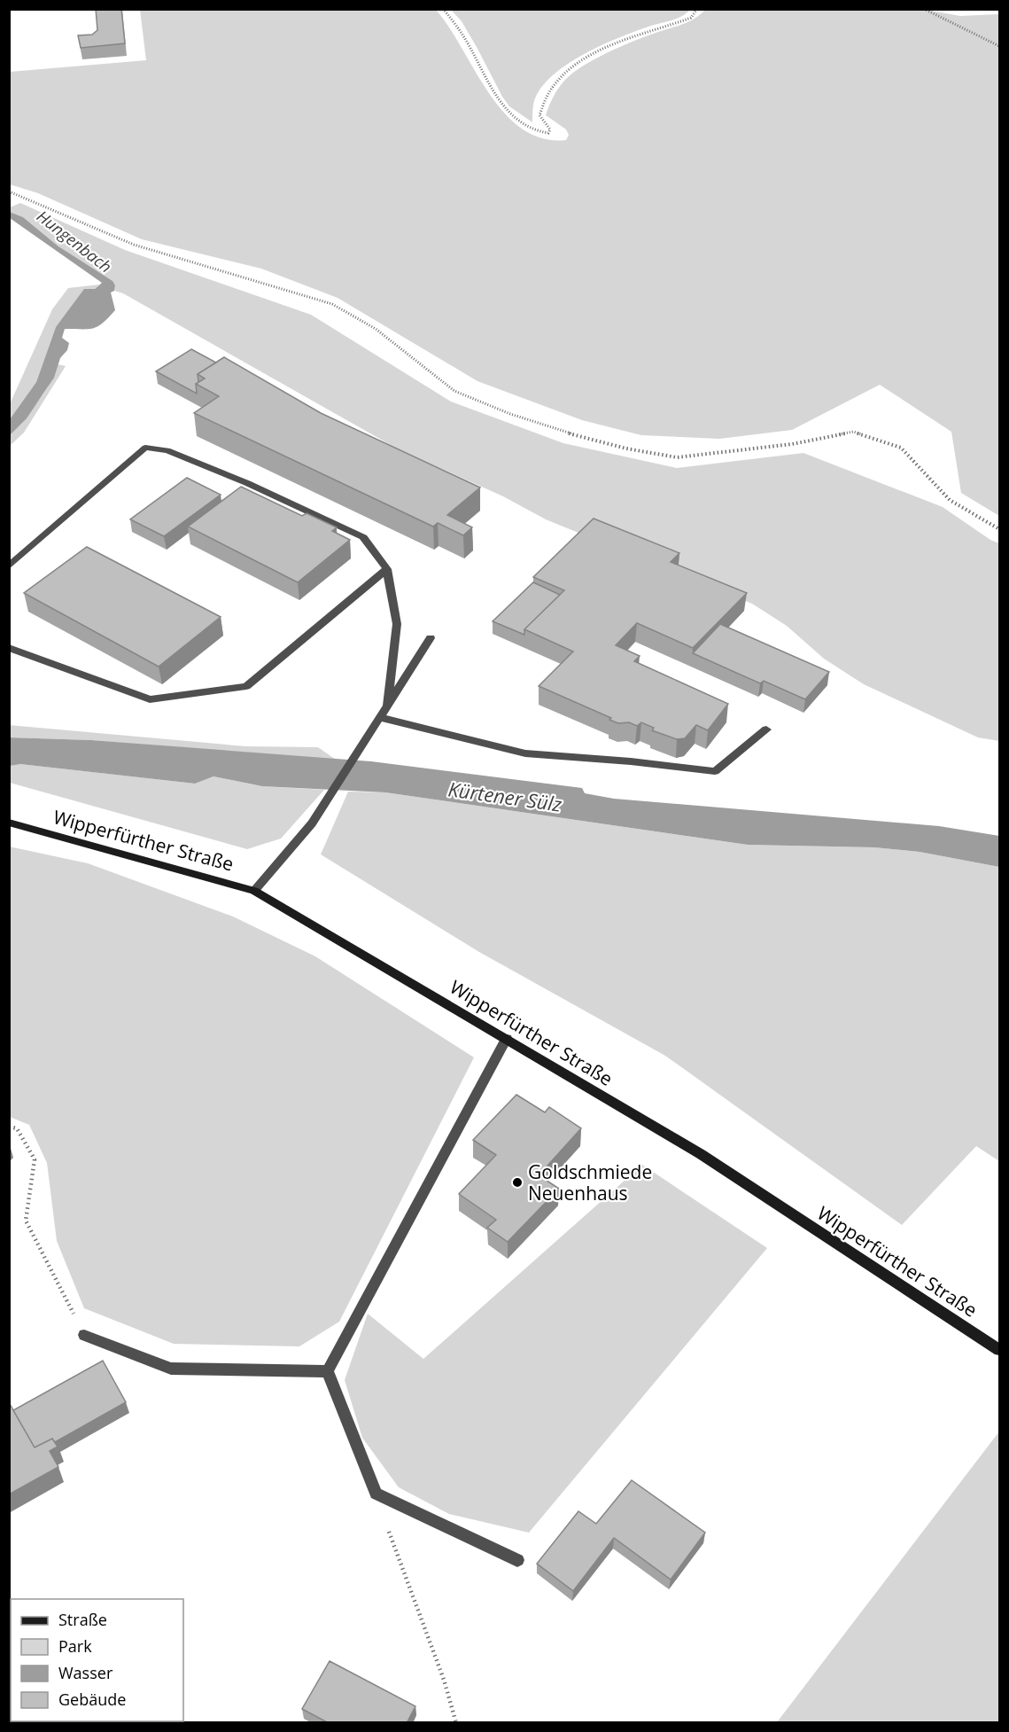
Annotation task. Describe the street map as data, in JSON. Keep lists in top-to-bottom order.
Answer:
{
  "streets": {
    "main road": ["Wipperfürther Straße"]
  },
  "water": ["Hungenbach", "Kürtener Sülz"],
  "places": ["Goldschmiede Neuenhaus"],
  "legend": [
    "Straße",
    "Park",
    "Wasser",
    "Gebäude"
  ]
}
